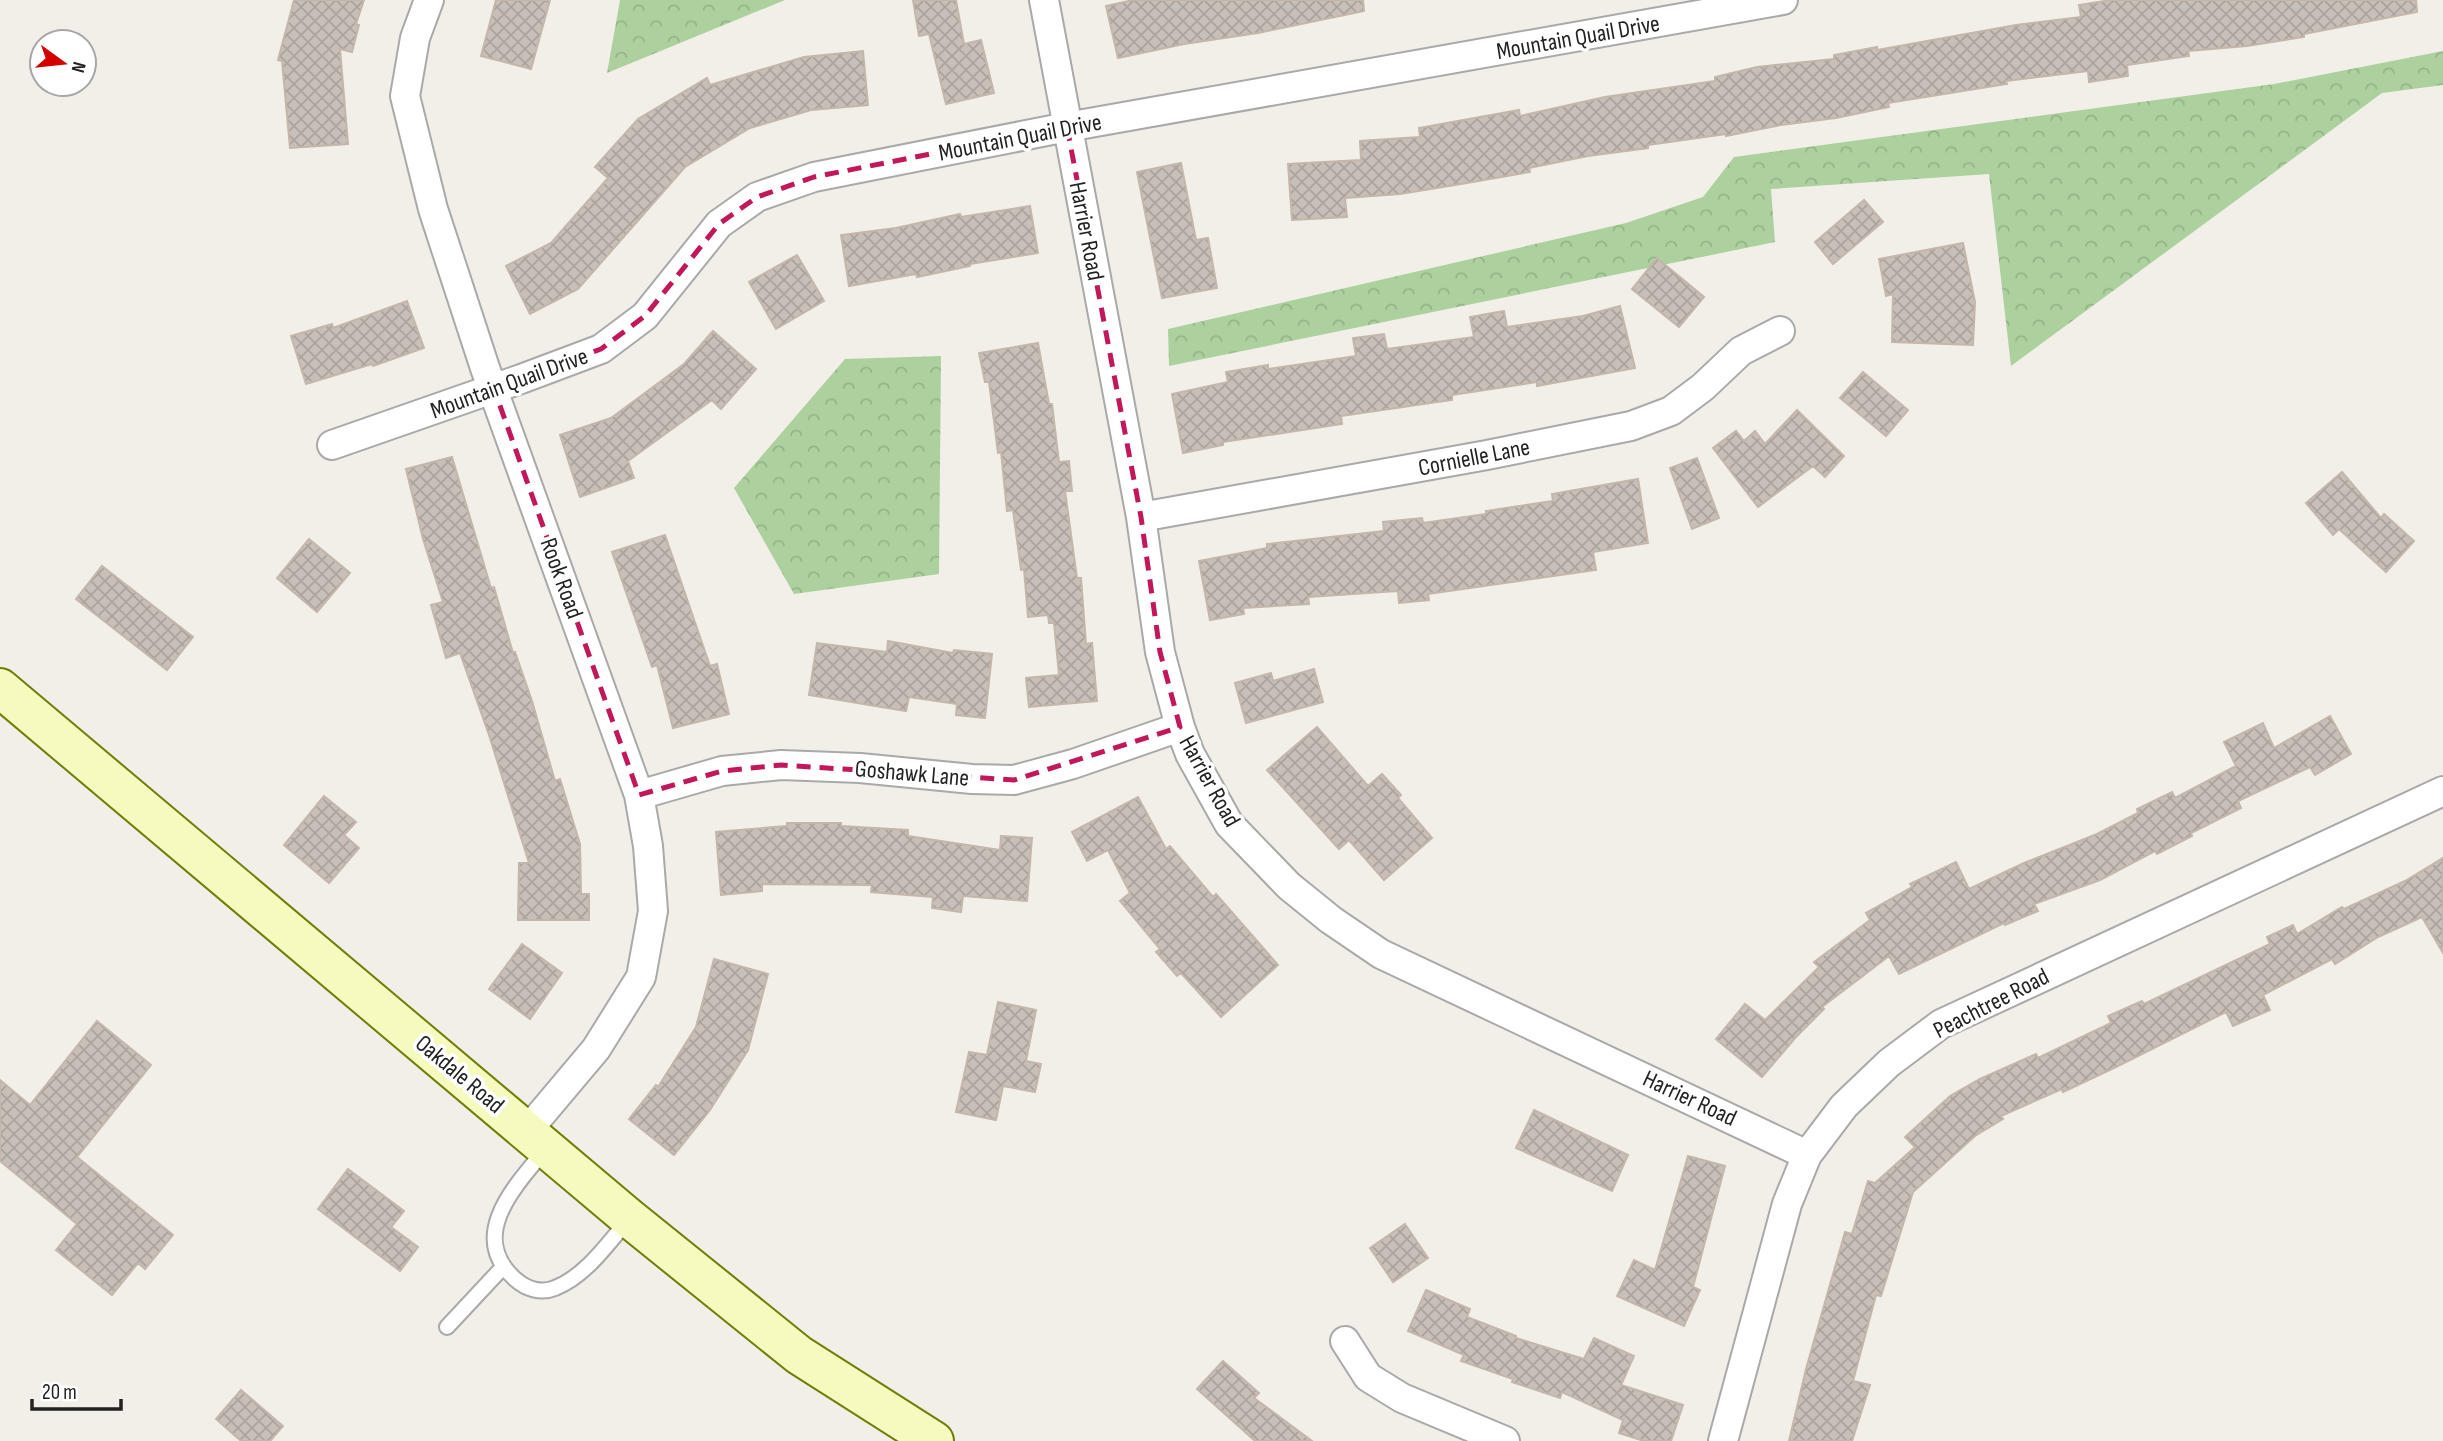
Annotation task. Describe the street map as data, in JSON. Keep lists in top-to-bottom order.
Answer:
{
  "streets": {
    "main road": ["Oakdale Road"],
    "street": [
      "Mountain Quail Drive",
      "Harrier Road",
      "Cornielle Lane",
      "Rook Road",
      "Goshawk Lane",
      "Peachtree Road"
    ]
  },
  "crossings": [
    ["Mountain Quail Drive", "Harrier Road"],
    ["Mountain Quail Drive", "Rook Road"],
    ["Harrier Road", "Cornielle Lane"],
    ["Harrier Road", "Goshawk Lane"],
    ["Harrier Road", "Peachtree Road"],
    ["Rook Road", "Goshawk Lane"],
    ["Rook Road", "Oakdale Road"]
  ],
  "scale_bar": "20 m",
  "north": "right"
}
